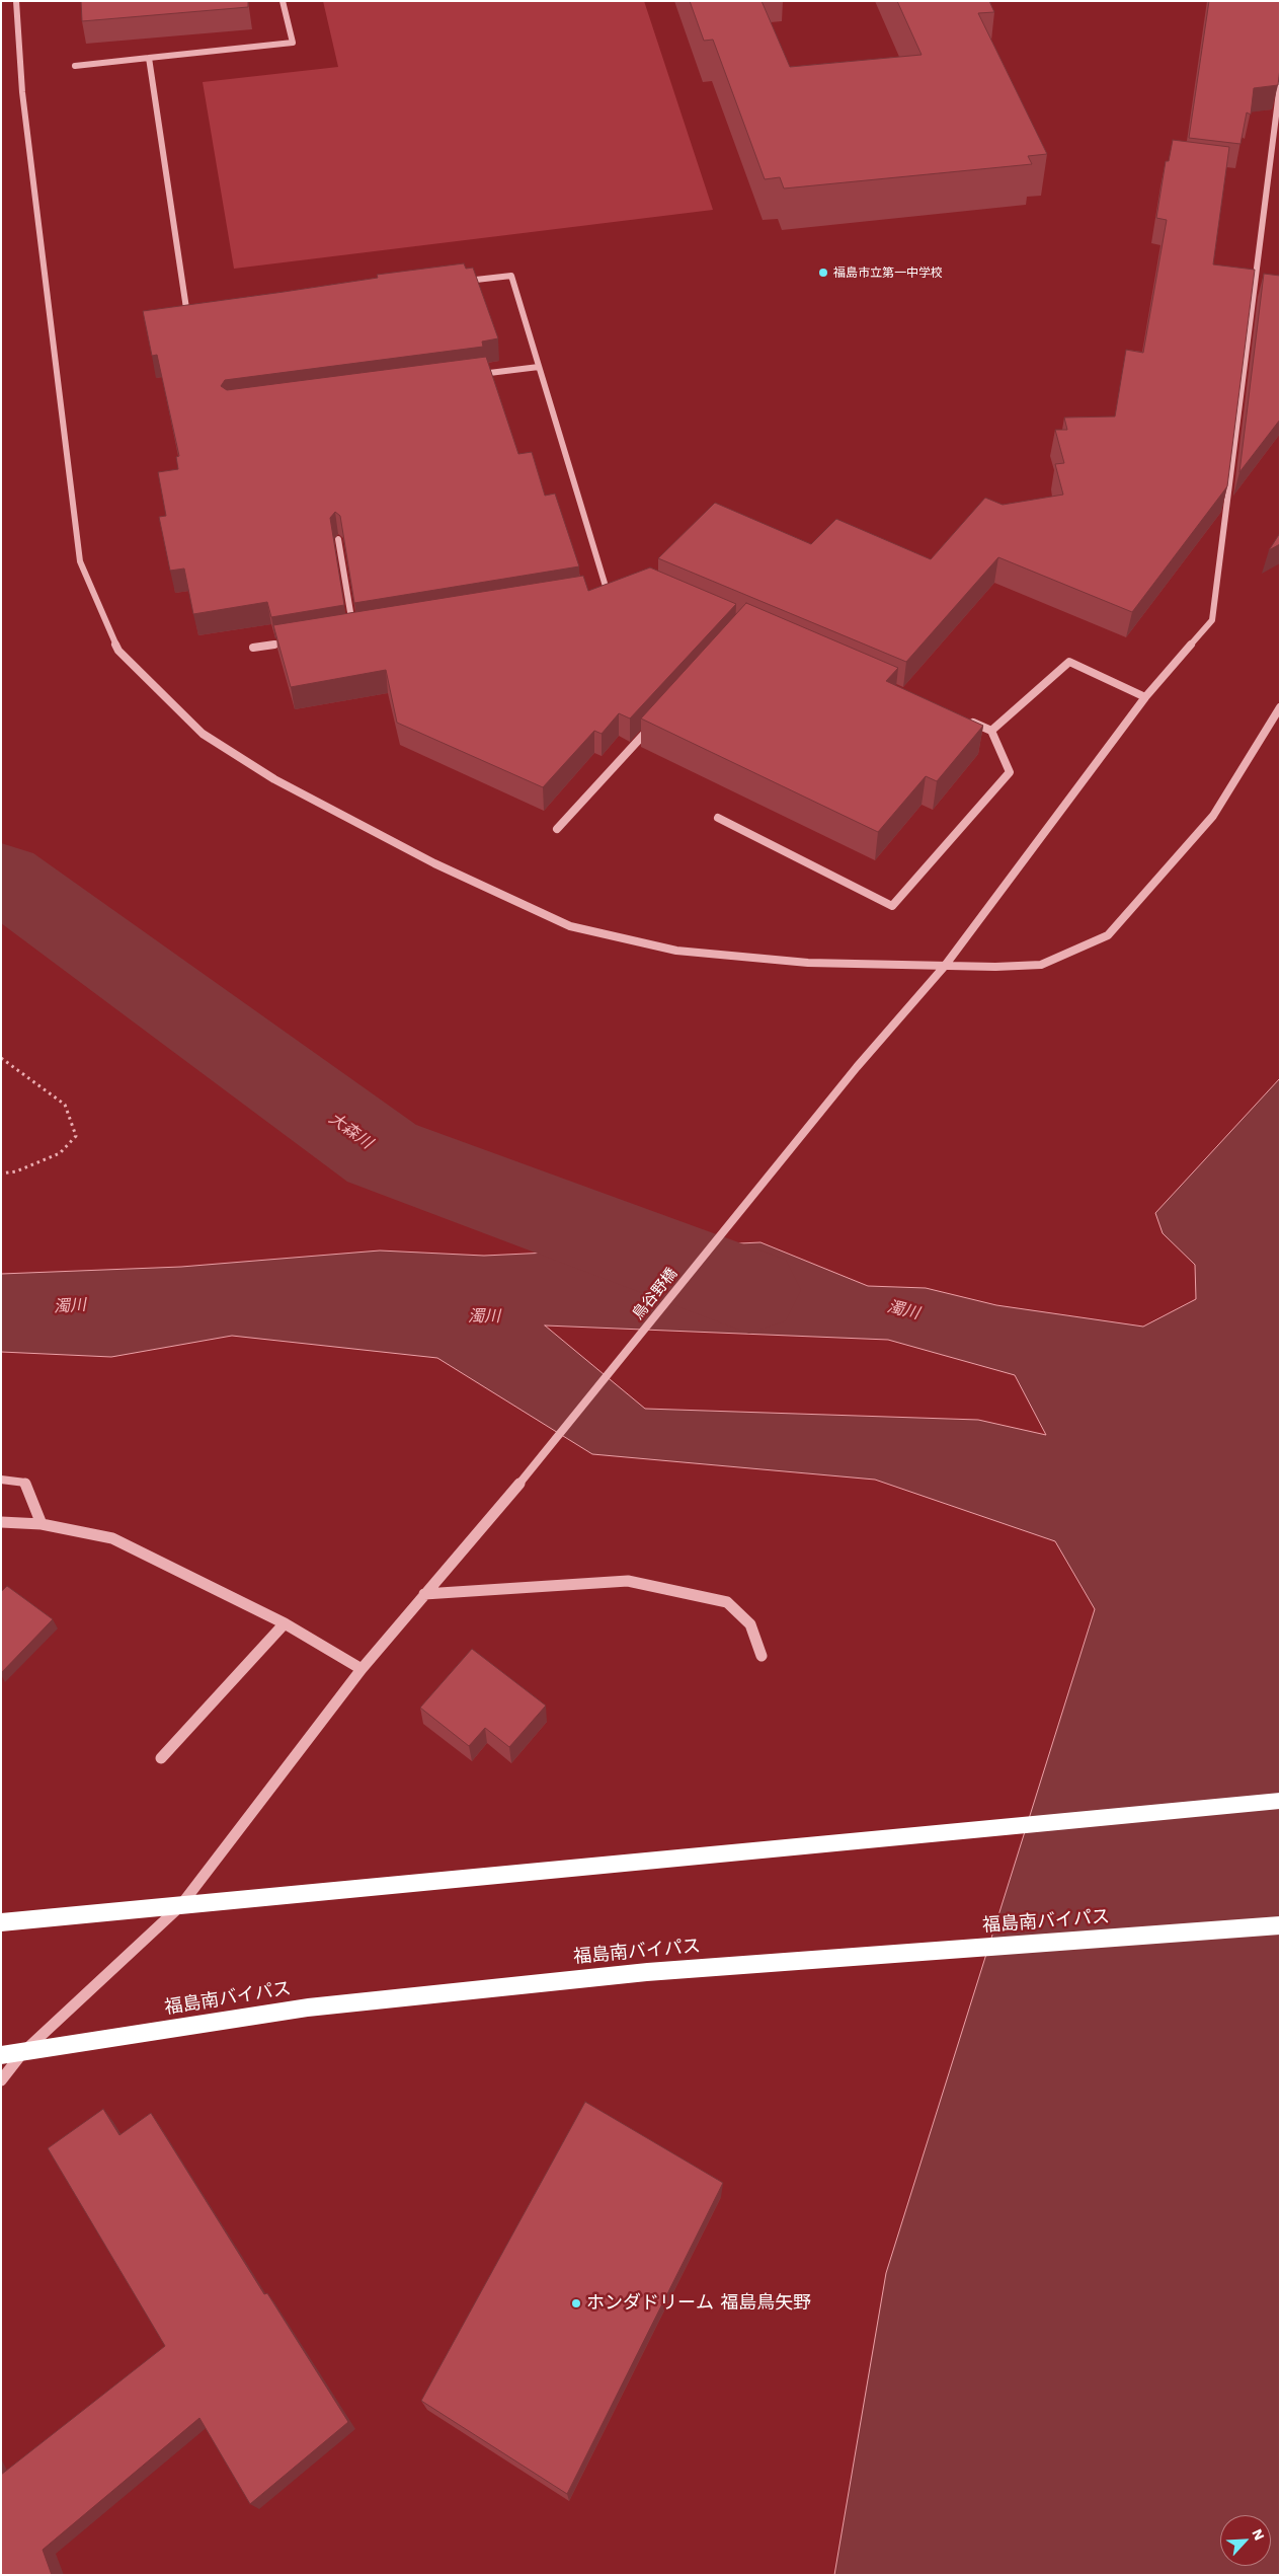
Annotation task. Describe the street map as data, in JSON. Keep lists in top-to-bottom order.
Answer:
{
  "streets": {
    "highway": ["福島南バイパス"],
    "street": ["鳥谷野橋"]
  },
  "crossings": [
    ["鳥谷野橋", "福島南バイパス"]
  ],
  "water": ["大森川", "濁川"],
  "places": ["福島市立第一中学校", "ホンダドリーム 福島鳥矢野"],
  "north": "top right"
}
